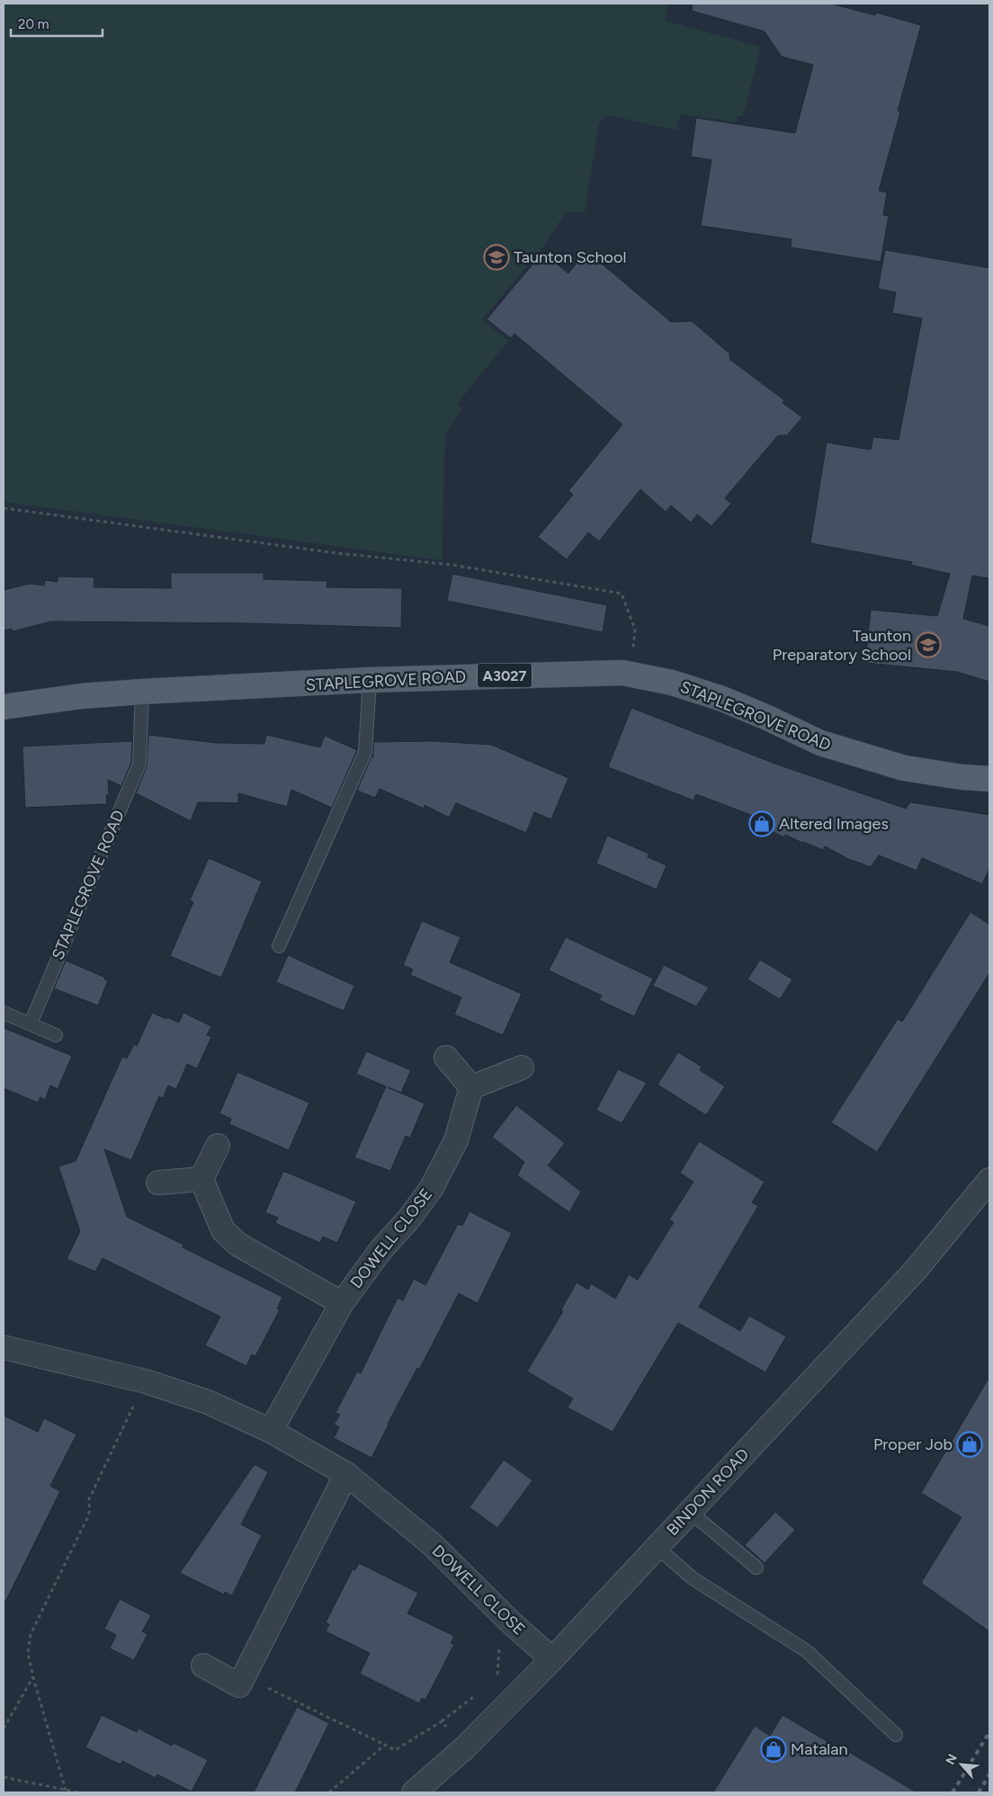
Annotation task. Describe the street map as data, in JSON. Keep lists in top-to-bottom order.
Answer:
{
  "streets": {
    "main road": ["A3027", "STAPLEGROVE ROAD"],
    "street": ["DOWELL CLOSE", "BINDON ROAD"]
  },
  "crossings": [
    ["DOWELL CLOSE", "BINDON ROAD"]
  ],
  "places": {
    "school or university": ["Taunton School", "Taunton Preparatory School"],
    "shop": ["Altered Images", "Proper Job", "Matalan"]
  },
  "scale_bar": "20 m",
  "north": "top left"
}
